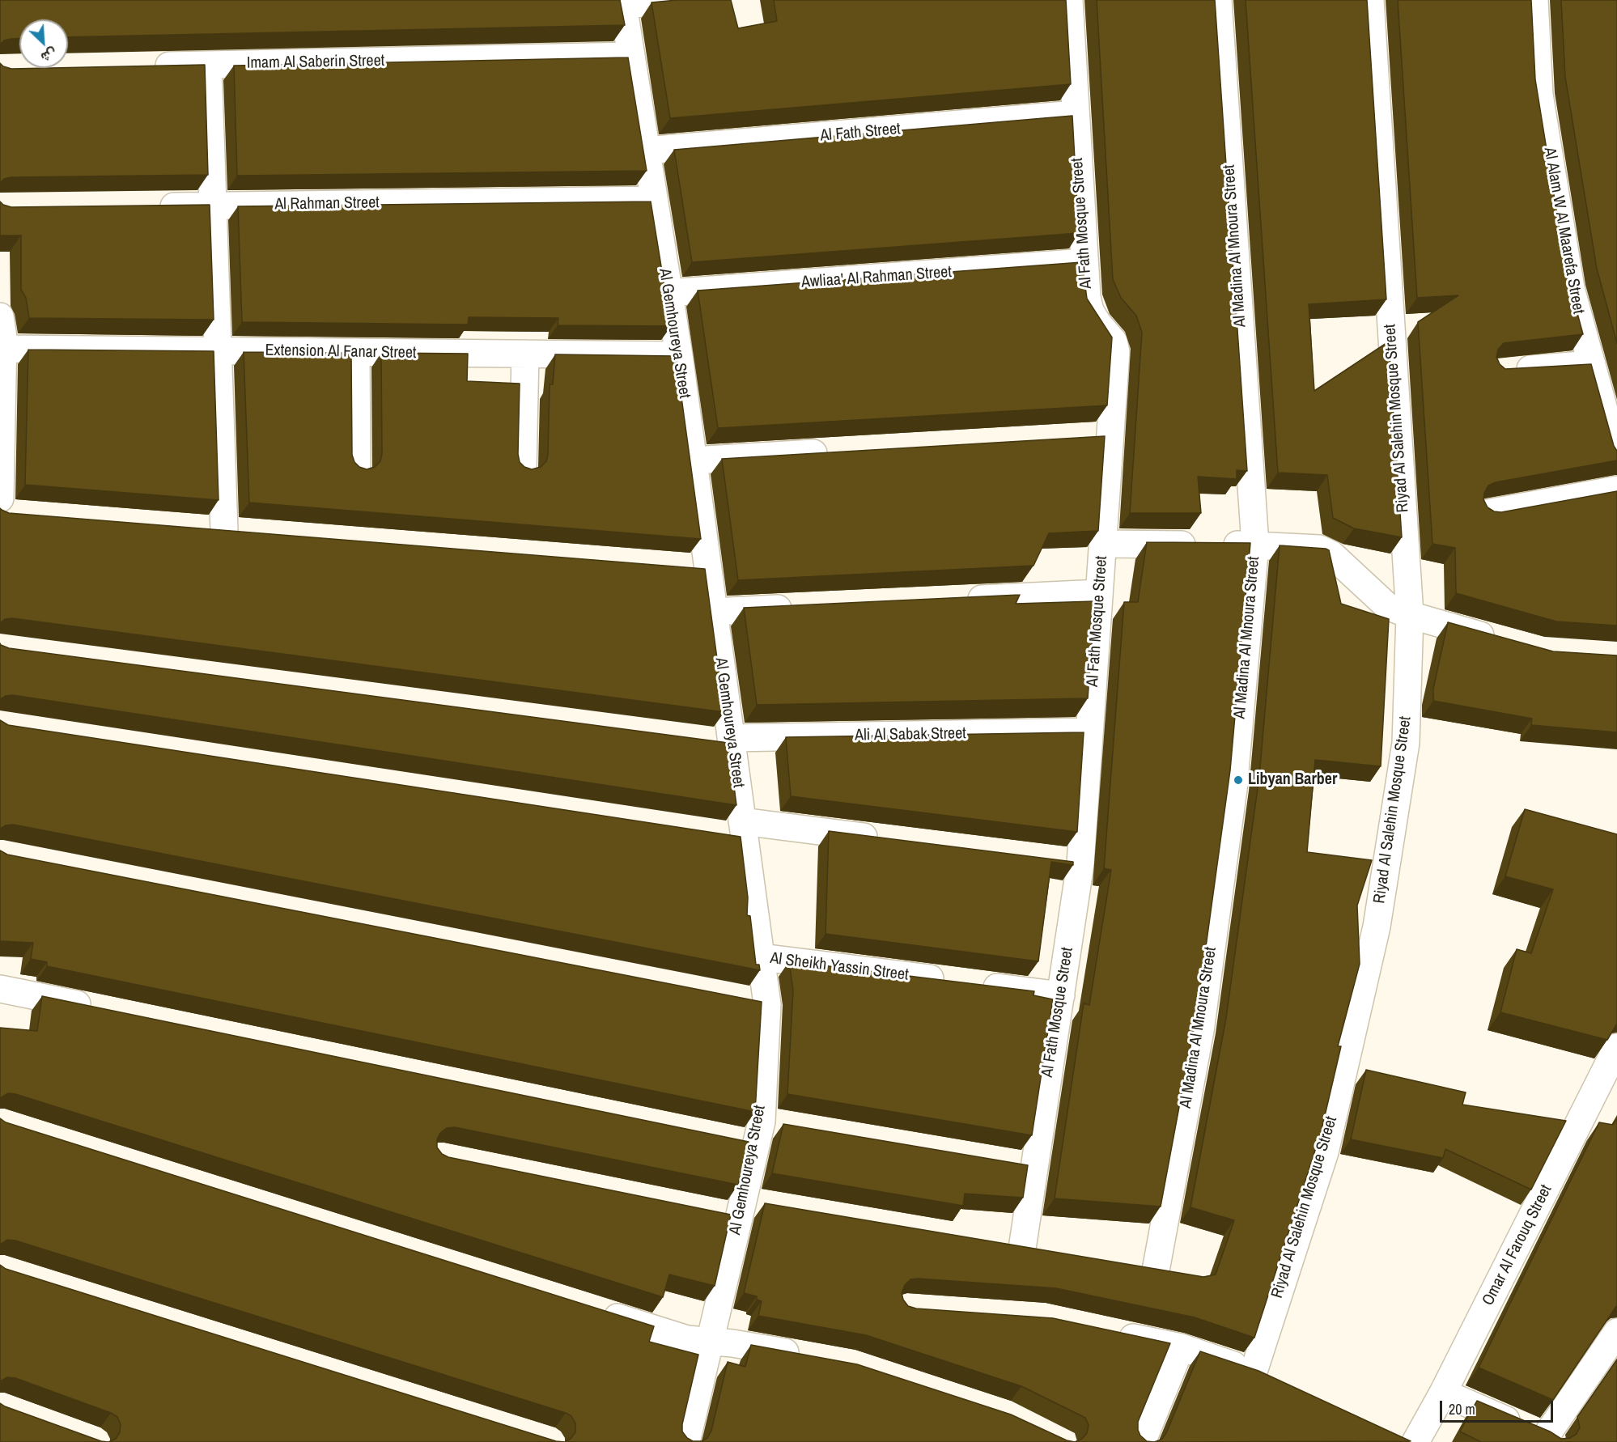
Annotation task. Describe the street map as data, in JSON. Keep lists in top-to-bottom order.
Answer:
{
  "streets": {
    "street": [
      "Imam Al Saberin Street",
      "Al Fath Street",
      "Al Rahman Street",
      "Al Fath Mosque Street",
      "Al Alam W Al Maarefa Street",
      "Al Madina Al Mnoura Street",
      "Awliaa' Al Rahman Street",
      "Al Gemhoureya Street",
      "Extension Al Fanar Street",
      "Riyad Al Salehin Mosque Street",
      "Ali Al Sabak Street",
      "Al Sheikh Yassin Street",
      "Omar Al Farouq Street"
    ]
  },
  "crossings": [
    ["Imam Al Saberin Street", "Al Gemhoureya Street"],
    ["Al Fath Street", "Al Fath Mosque Street"],
    ["Al Fath Street", "Al Gemhoureya Street"],
    ["Al Rahman Street", "Al Gemhoureya Street"],
    ["Al Fath Mosque Street", "Awliaa' Al Rahman Street"],
    ["Al Fath Mosque Street", "Ali Al Sabak Street"],
    ["Al Fath Mosque Street", "Al Sheikh Yassin Street"],
    ["Awliaa' Al Rahman Street", "Al Gemhoureya Street"],
    ["Al Gemhoureya Street", "Extension Al Fanar Street"],
    ["Al Gemhoureya Street", "Ali Al Sabak Street"],
    ["Al Gemhoureya Street", "Al Sheikh Yassin Street"]
  ],
  "places": ["Libyan Barber"],
  "scale_bar": "20 m",
  "north": "bottom right"
}
